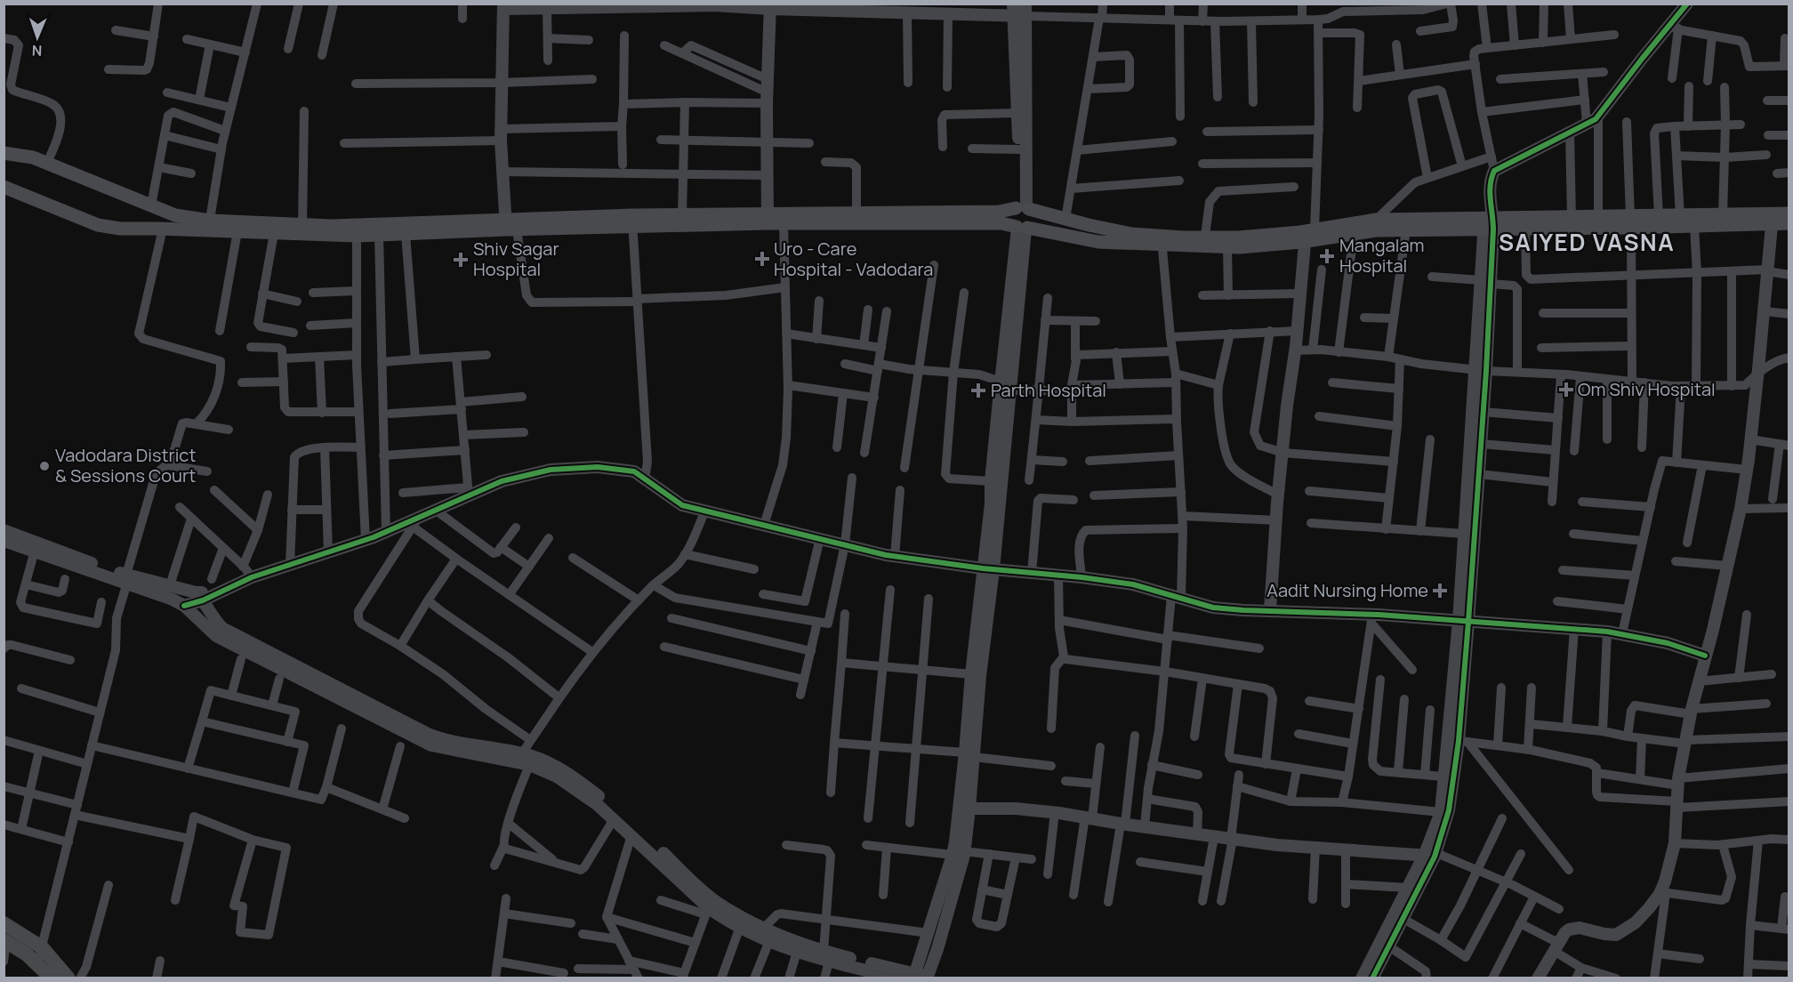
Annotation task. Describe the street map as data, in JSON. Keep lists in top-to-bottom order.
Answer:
{
  "districts": ["SAIYED VASNA"],
  "places": {
    "health": [
      "Mangalam Hospital",
      "Uro - Care Hospital - Vadodara",
      "Shiv Sagar Hospital",
      "Om Shiv Hospital",
      "Parth Hospital",
      "Aadit Nursing Home"
    ],
    "other": ["Vadodara District & Sessions Court"]
  },
  "north": "bottom"
}
